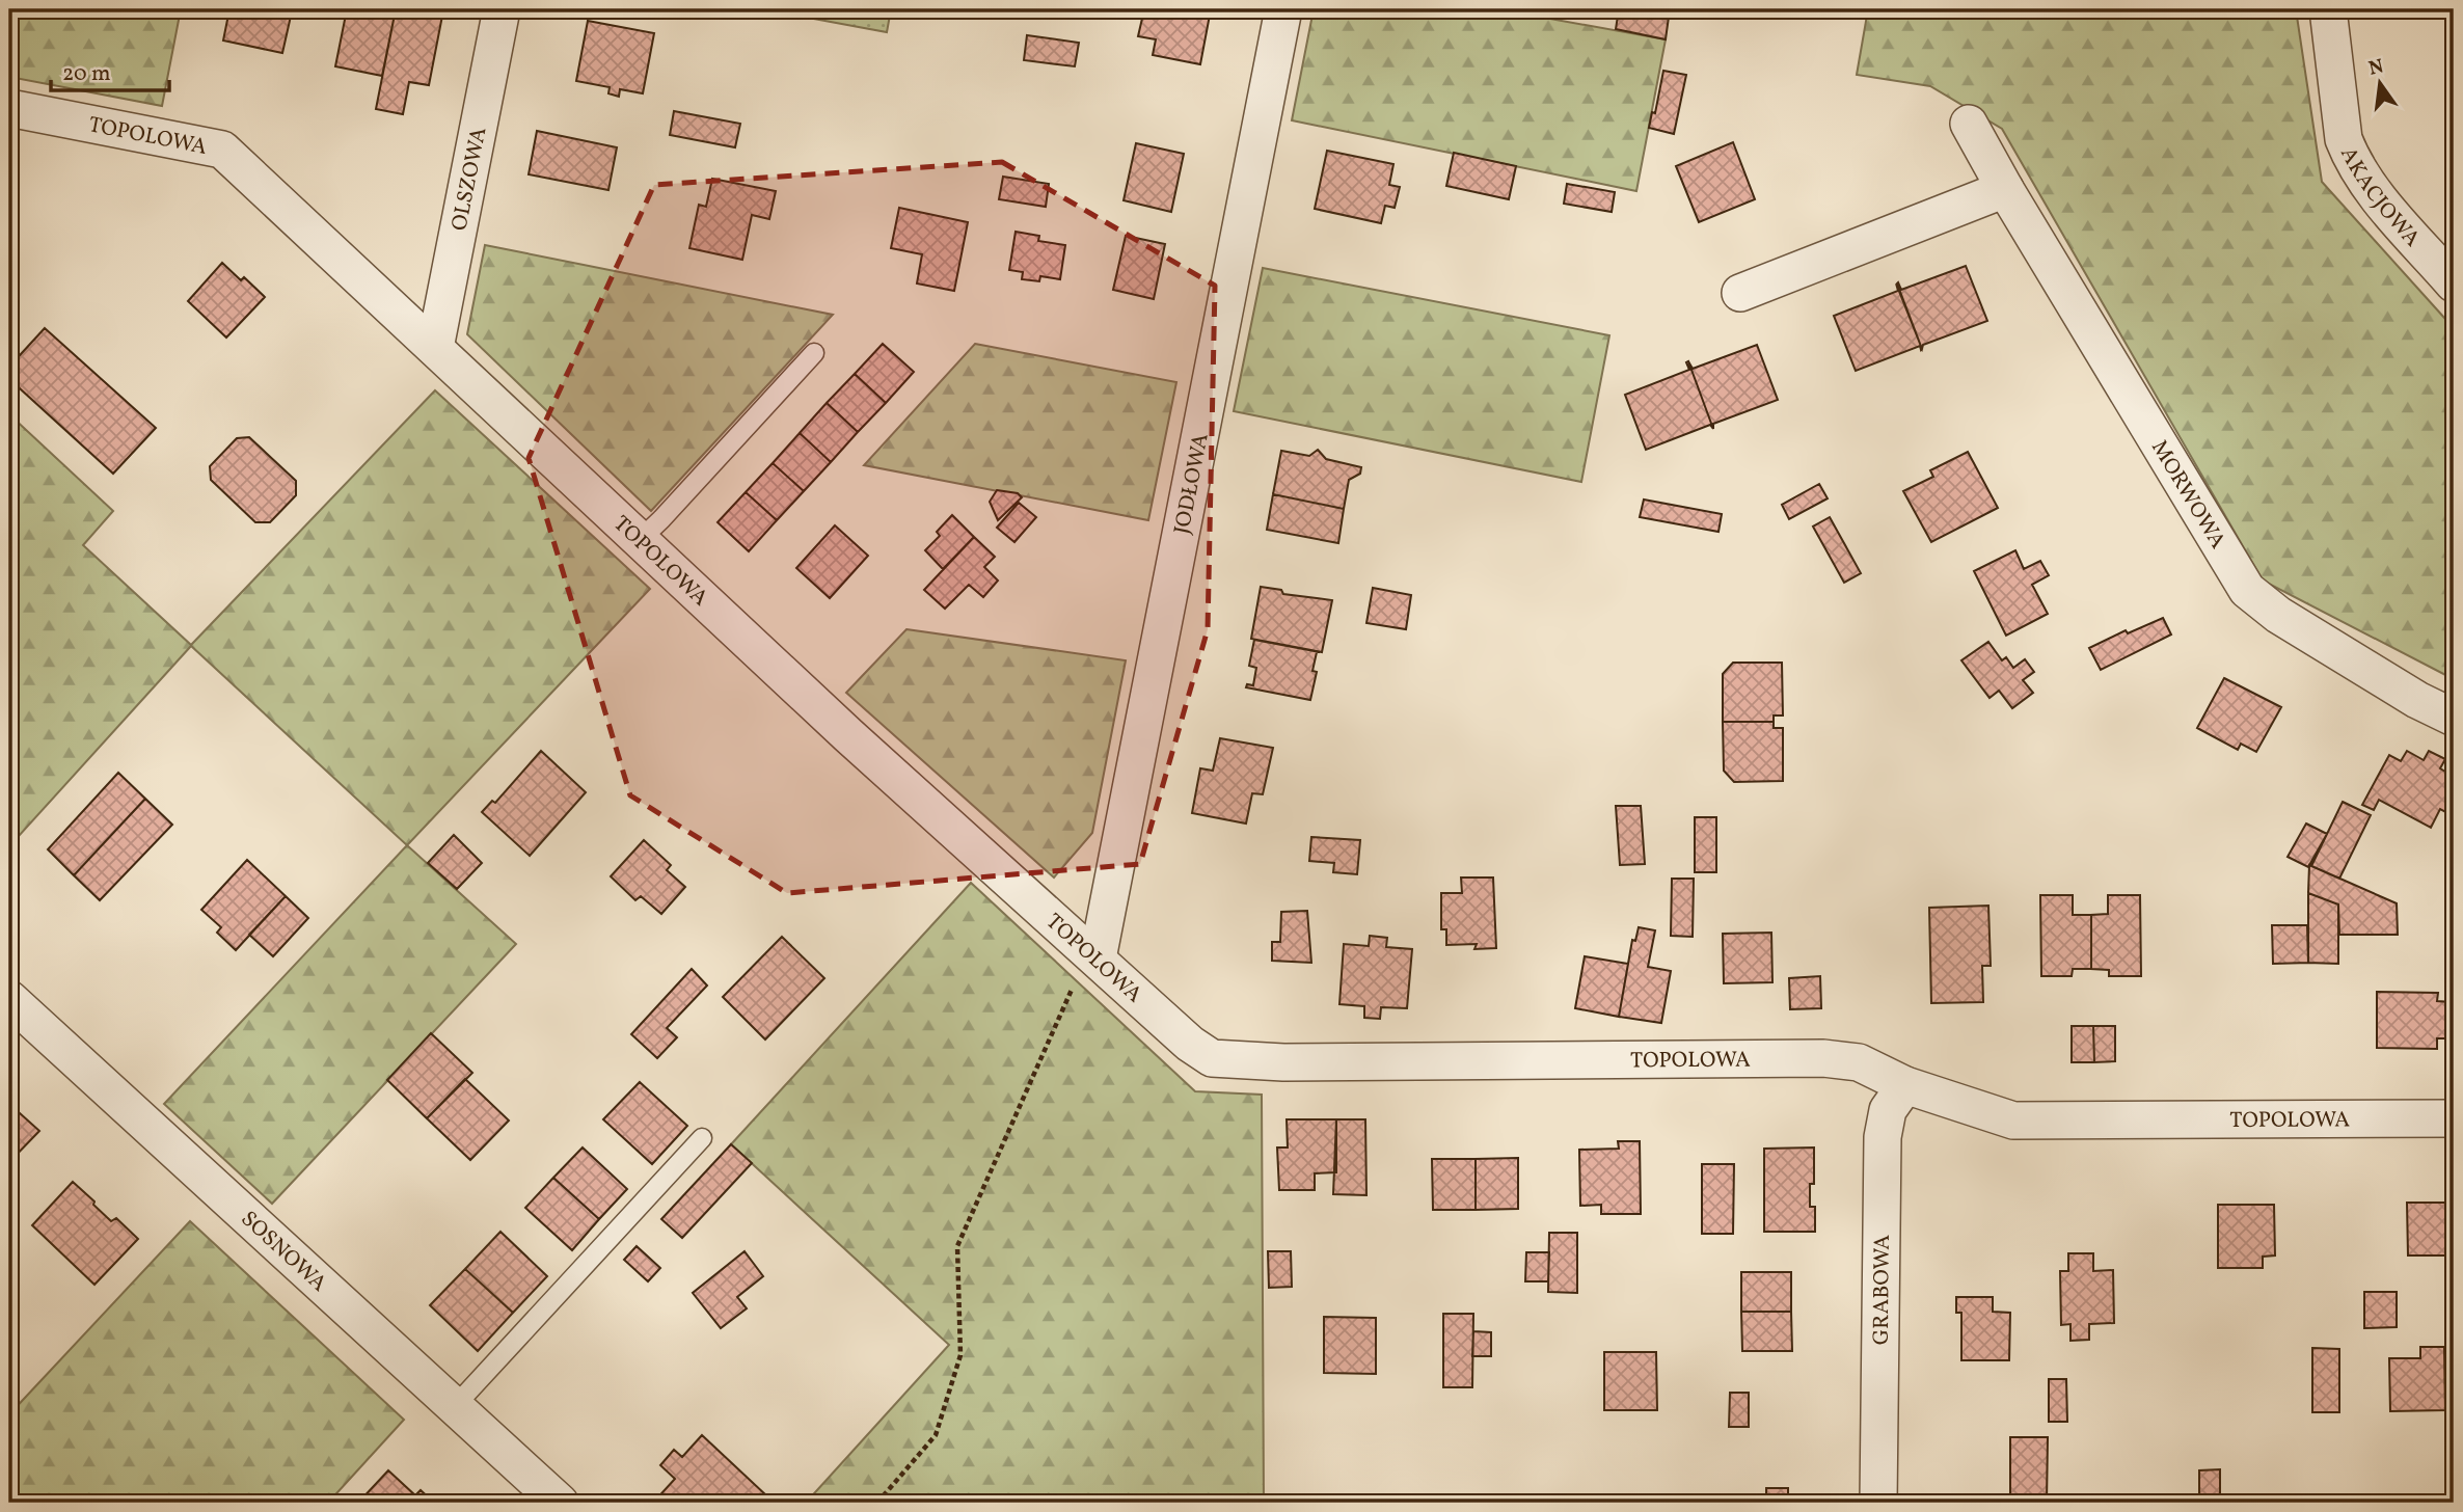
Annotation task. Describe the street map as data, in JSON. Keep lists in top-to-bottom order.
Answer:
{
  "streets": {
    "street": [
      "TOPOLOWA",
      "OLSZOWA",
      "AKACJOWA",
      "JODŁOWA",
      "MORWOWA",
      "SOSNOWA",
      "GRABOWA"
    ]
  },
  "crossings": [
    ["TOPOLOWA", "OLSZOWA"],
    ["TOPOLOWA", "JODŁOWA"],
    ["TOPOLOWA", "GRABOWA"]
  ],
  "scale_bar": "20 m",
  "north": "top"
}
